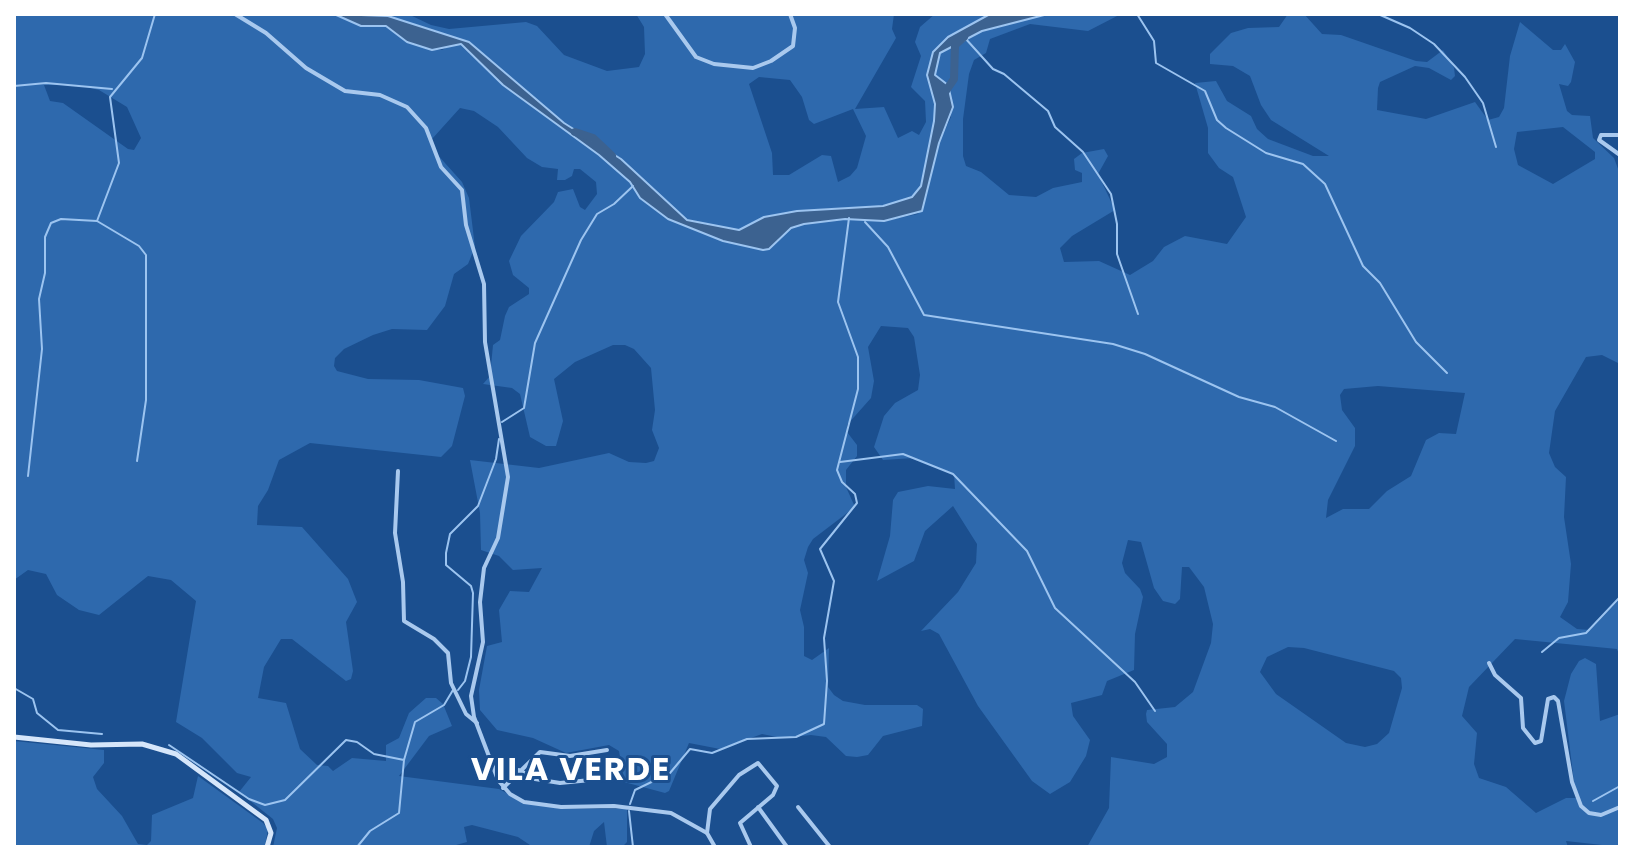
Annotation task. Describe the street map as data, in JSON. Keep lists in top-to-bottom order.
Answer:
{
  "districts": ["VILA VERDE"]
}
